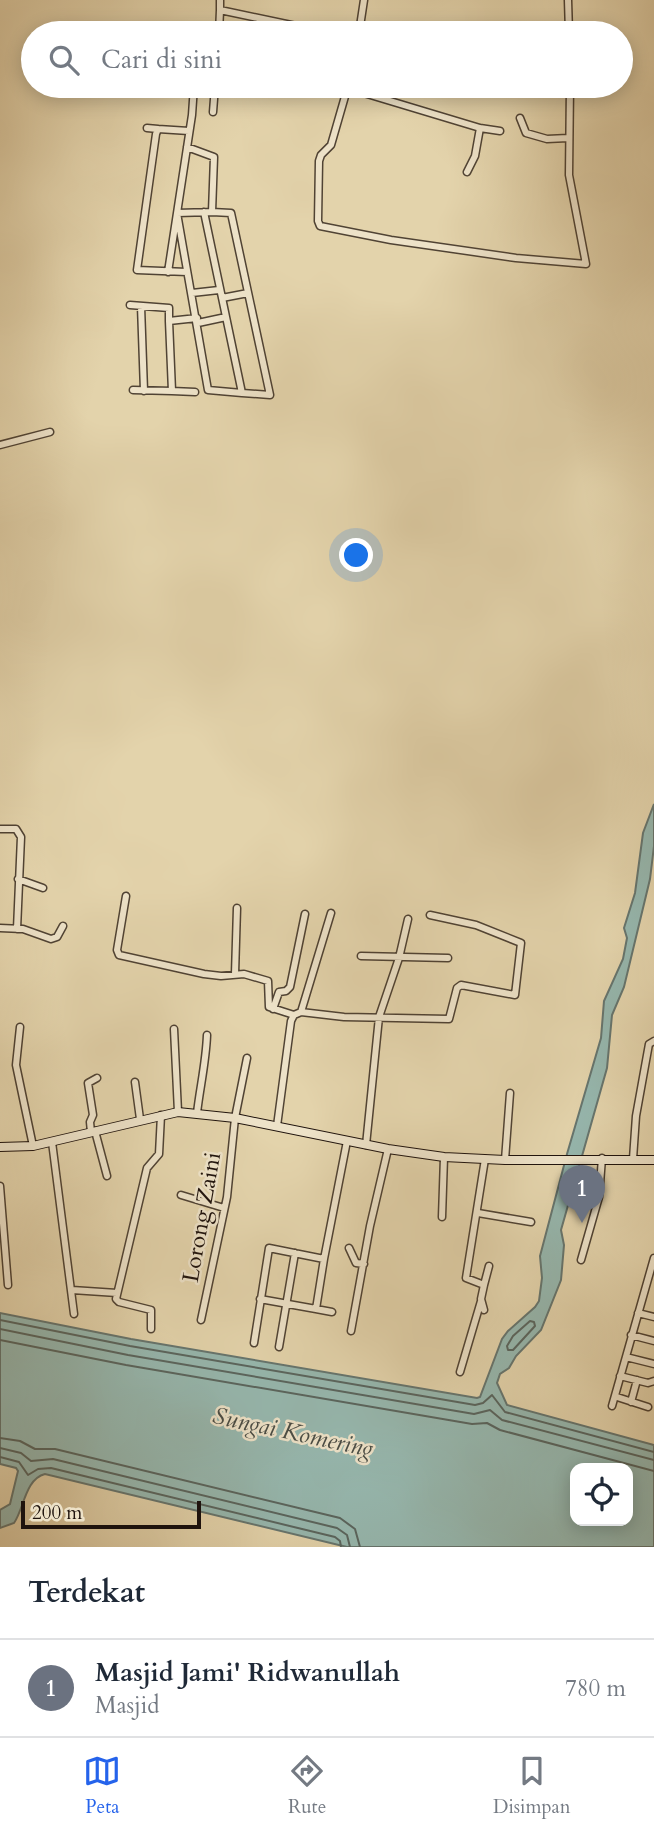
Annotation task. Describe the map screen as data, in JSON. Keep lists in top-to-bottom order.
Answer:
{
  "streets": {
    "street": ["Lorong Zaini"]
  },
  "water": ["Sungai Komering"],
  "scale_bar": "200 m",
  "page": {
    "search": "Cari di sini",
    "pins": "1",
    "scale": "200 m",
    "heading": "Terdekat",
    "list": [
      {
        "mark": "1",
        "name": "Masjid Jami' Ridwanullah",
        "note": "Masjid",
        "value": "780 m"
      }
    ],
    "nav": ["Peta", "Rute", "Disimpan"]
  }
}
